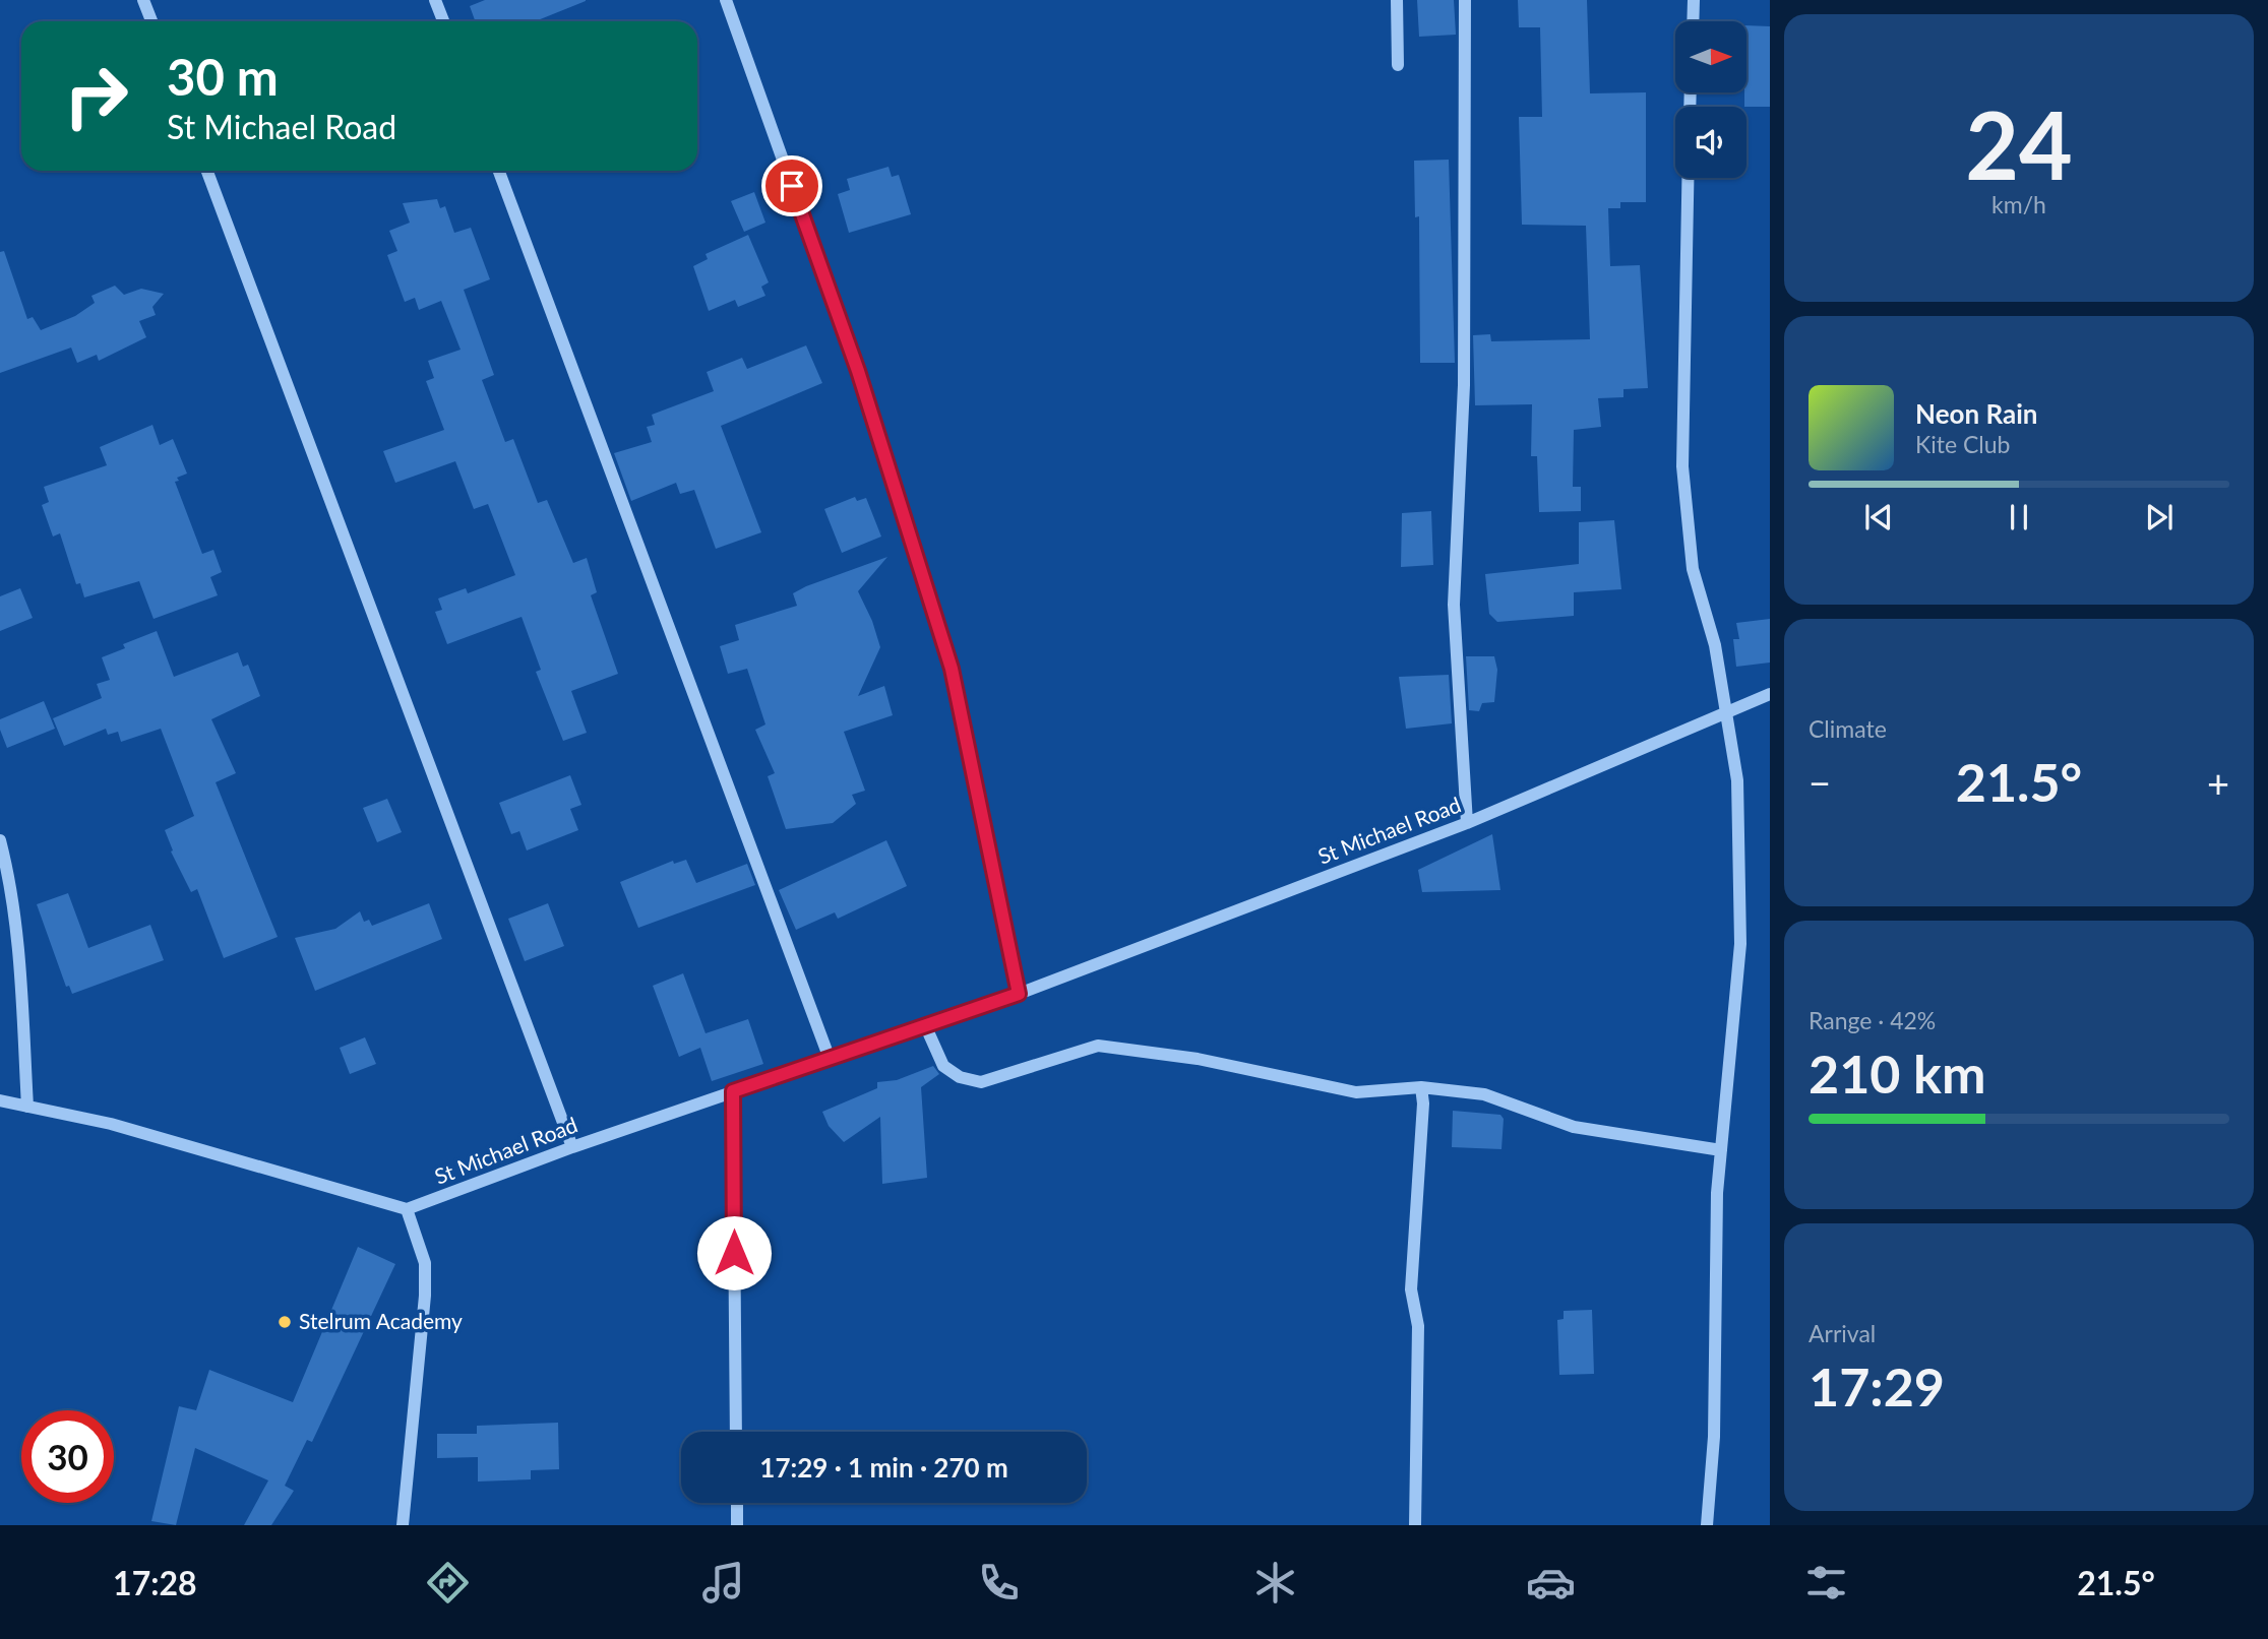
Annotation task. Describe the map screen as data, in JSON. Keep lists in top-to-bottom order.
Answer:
{
  "streets": {
    "street": ["St Michael Road"]
  },
  "places": ["Stelrum Academy"],
  "north": "right",
  "page": {
    "tile": [
      ["24", "km/h"],
      "Climate",
      ["Range · 42%", "210 km"],
      ["Arrival", "17:29"]
    ],
    "turn": ["30 m", "St Michael Road"],
    "song": ["Neon Rain", "Kite Club"],
    "heat": ["−", "21.5°", "+"],
    "limit": "30",
    "trip": "17:29 · 1 min · 270 m",
    "tabs": ["17:28", "21.5°"]
  }
}
